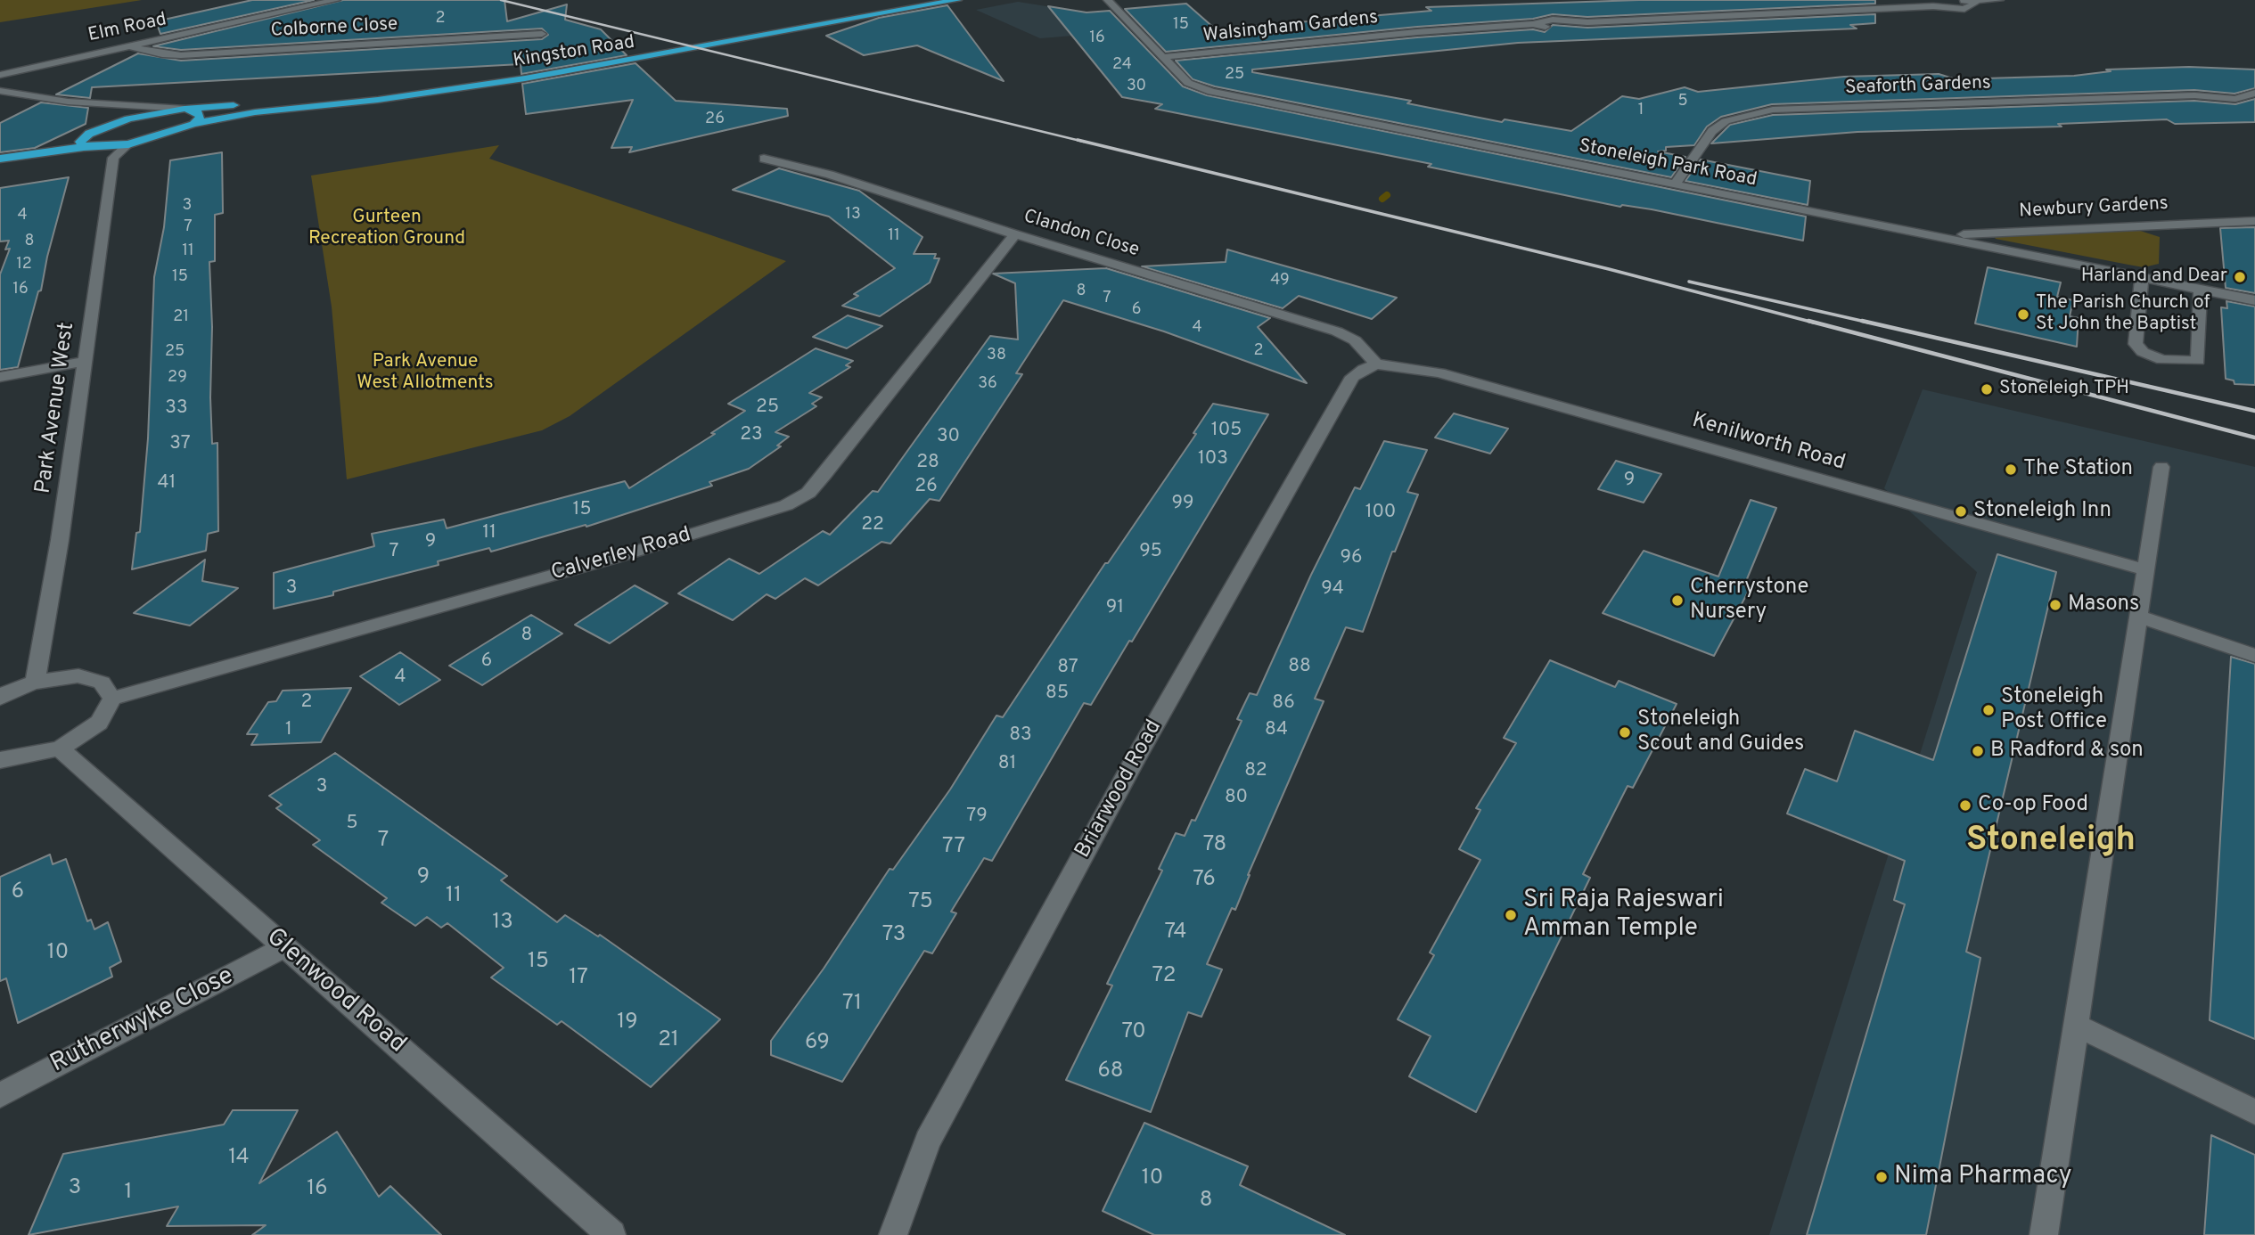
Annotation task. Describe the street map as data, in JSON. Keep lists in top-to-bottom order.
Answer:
{
  "streets": {
    "highway": ["Kingston Road"],
    "street": [
      "Walsingham Gardens",
      "Elm Road",
      "Colborne Close",
      "Seaforth Gardens",
      "Stoneleigh Park Road",
      "Newbury Gardens",
      "Clandon Close",
      "Park Avenue West",
      "Kenilworth Road",
      "Calverley Road",
      "Briarwood Road",
      "Glenwood Road",
      "Rutherwyke Close"
    ]
  },
  "crossings": [
    ["Walsingham Gardens", "Stoneleigh Park Road"],
    ["Elm Road", "Colborne Close"],
    ["Kingston Road", "Park Avenue West"],
    ["Seaforth Gardens", "Stoneleigh Park Road"],
    ["Stoneleigh Park Road", "Newbury Gardens"],
    ["Clandon Close", "Kenilworth Road"],
    ["Clandon Close", "Calverley Road"],
    ["Clandon Close", "Briarwood Road"],
    ["Kenilworth Road", "Briarwood Road"],
    ["Glenwood Road", "Rutherwyke Close"]
  ],
  "districts": ["Stoneleigh"],
  "parks": ["Gurteen Recreation Ground", "Park Avenue West Allotments"],
  "places": [
    "Harland and Dear",
    "The Parish Church of St John the Baptist",
    "Stoneleigh TPH",
    "The Station",
    "Stoneleigh Inn",
    "Cherrystone Nursery",
    "Masons",
    "Stoneleigh Post Office",
    "Stoneleigh Scout and Guides",
    "B Radford & son",
    "Co-op Food",
    "Sri Raja Rajeswari Amman Temple",
    "Nima Pharmacy"
  ],
  "house_numbers": [
    "2",
    "15",
    "16",
    "24",
    "25",
    "30",
    "5",
    "1",
    "26",
    "3",
    "13",
    "4",
    "7",
    "11",
    "8",
    "11",
    "12",
    "15",
    "49",
    "16",
    "8",
    "7",
    "6",
    "21",
    "4",
    "2",
    "25",
    "38",
    "29",
    "36",
    "25",
    "33",
    "105",
    "23",
    "30",
    "37",
    "103",
    "28",
    "9",
    "41",
    "26",
    "99",
    "15",
    "100",
    "22",
    "11",
    "9",
    "7",
    "95",
    "96",
    "3",
    "94",
    "91",
    "8",
    "6",
    "88",
    "87",
    "4",
    "85",
    "2",
    "86",
    "1",
    "84",
    "83",
    "81",
    "82",
    "3",
    "80",
    "79",
    "5",
    "7",
    "78",
    "77",
    "9",
    "76",
    "6",
    "11",
    "75",
    "13",
    "74",
    "73",
    "10",
    "15",
    "72",
    "17",
    "71",
    "19",
    "70",
    "21",
    "69",
    "68",
    "14",
    "10",
    "3",
    "16",
    "1",
    "8"
  ]
}
